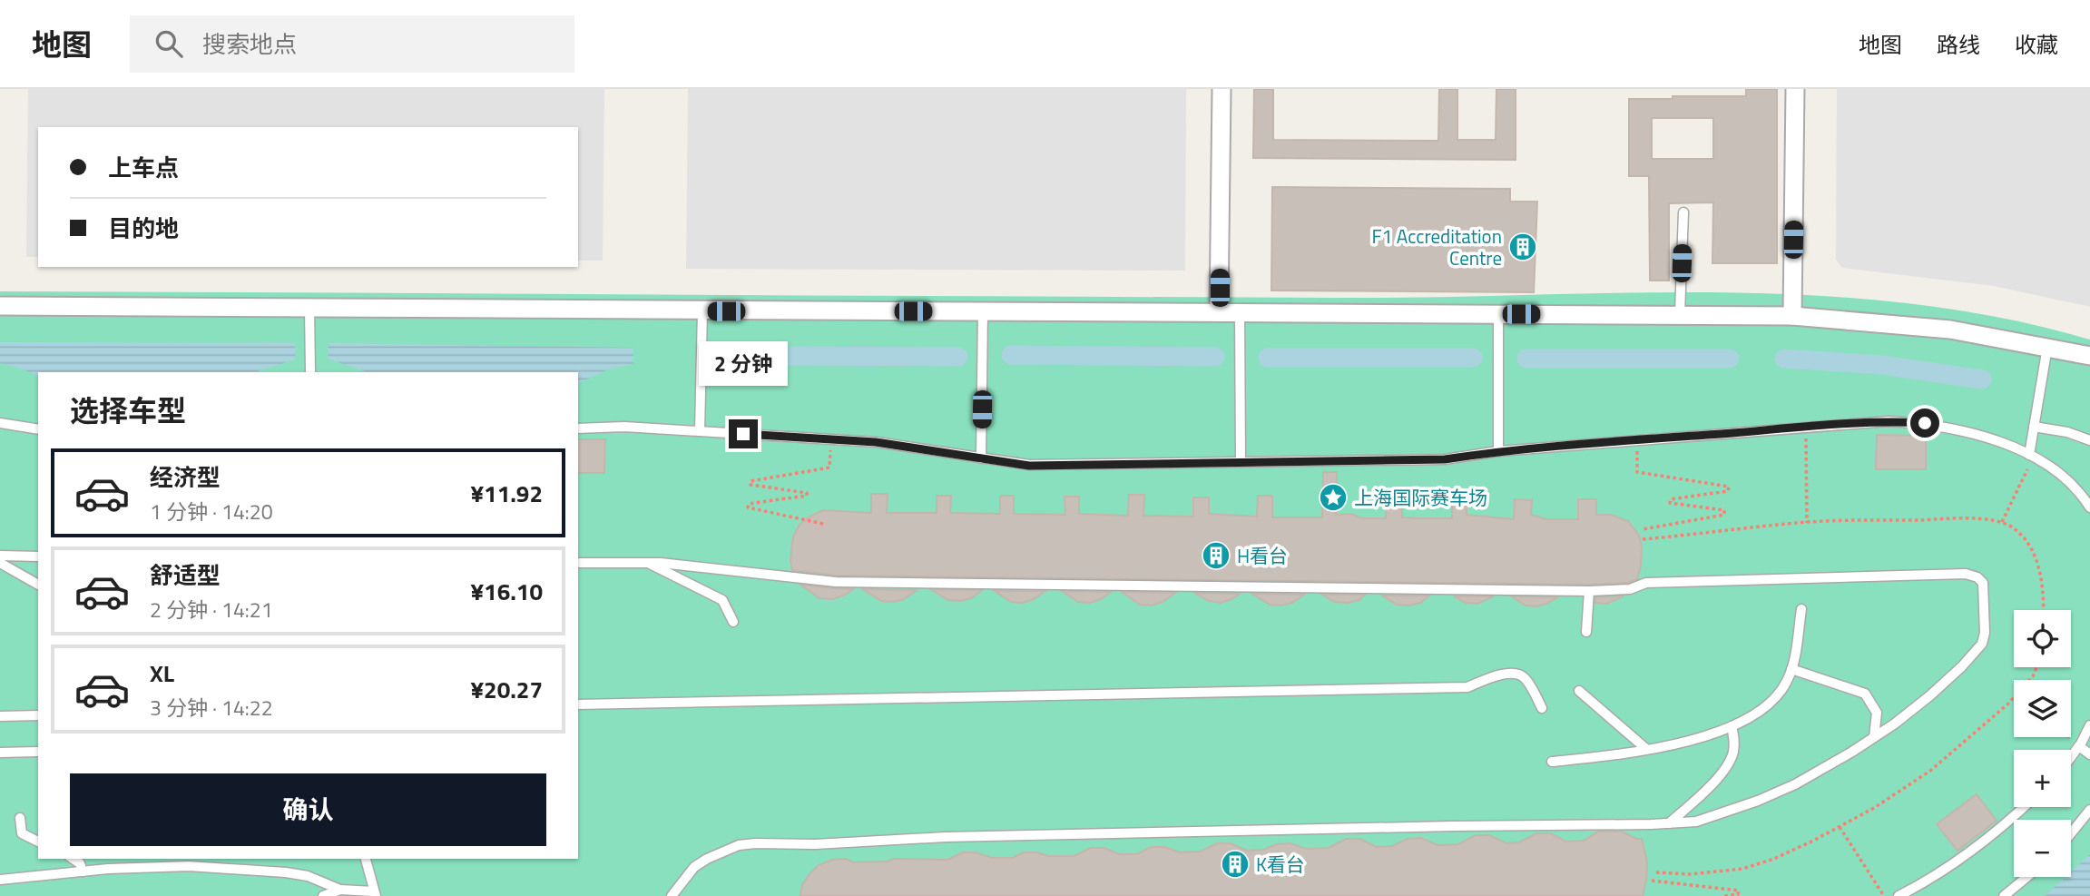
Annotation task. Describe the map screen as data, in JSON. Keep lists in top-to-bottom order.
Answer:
{
  "places": {
    "building": ["F1 Accreditation Centre", "H看台", "K看台"],
    "place": ["上海国际赛车场"]
  },
  "page": {
    "header": "地图",
    "search": "搜索地点",
    "nav": ["地图", "路线", "收藏"],
    "banner": ["上车点", "目的地"],
    "bubble": "2 分钟",
    "heading": "选择车型",
    "list": [
      {
        "name": "经济型",
        "note": "1 分钟 · 14:20",
        "value": "¥11.92"
      },
      {
        "name": "舒适型",
        "note": "2 分钟 · 14:21",
        "value": "¥16.10"
      },
      {
        "name": "XL",
        "note": "3 分钟 · 14:22",
        "value": "¥20.27"
      }
    ],
    "map_buttons": ["+", "−"],
    "buttons": "确认"
  }
}
